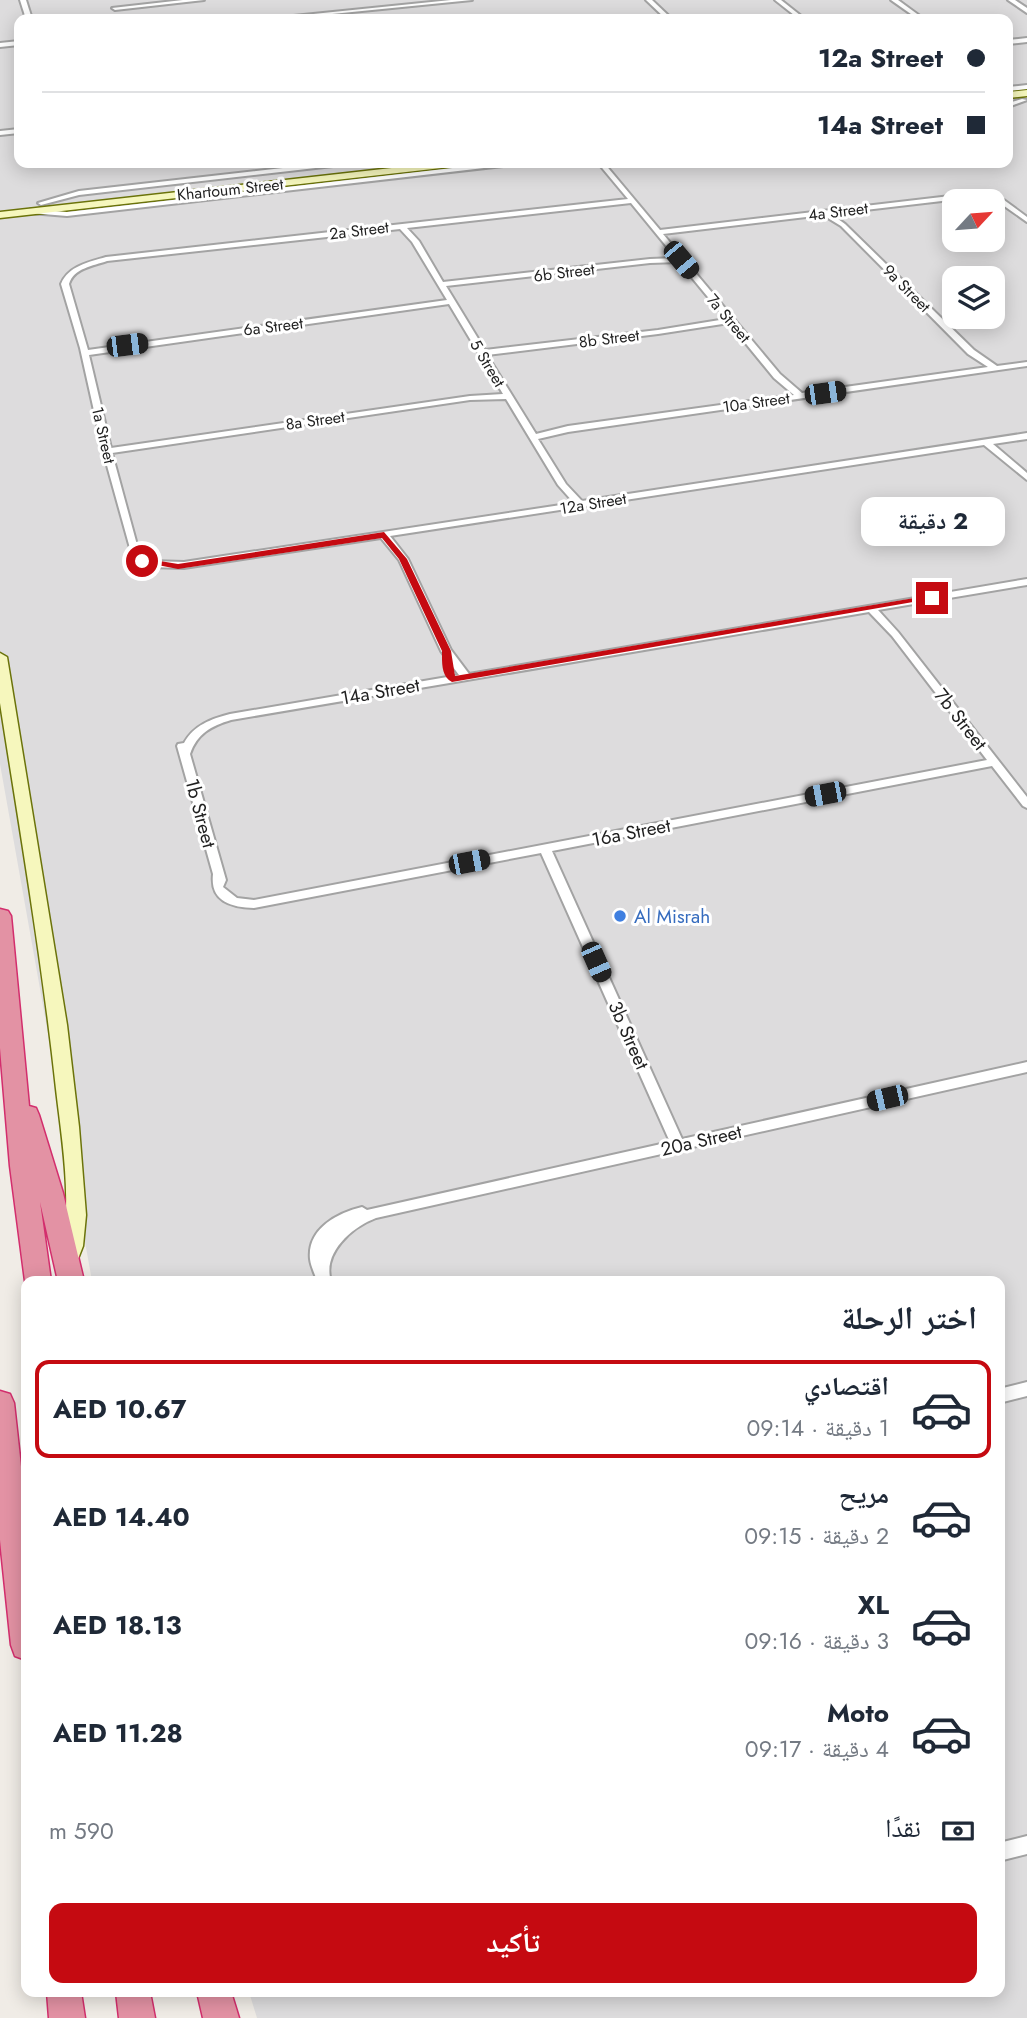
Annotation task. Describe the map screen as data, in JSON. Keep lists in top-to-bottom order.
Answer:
{
  "streets": {
    "main road": ["Khartoum Street"],
    "street": [
      "4a Street",
      "2a Street",
      "6b Street",
      "9a Street",
      "7a Street",
      "6a Street",
      "8b Street",
      "5 Street",
      "10a Street",
      "8a Street",
      "1a Street",
      "12a Street",
      "14a Street",
      "7b Street",
      "1b Street",
      "16a Street",
      "3b Street",
      "20a Street"
    ]
  },
  "crossings": [
    ["4a Street", "9a Street"],
    ["4a Street", "7a Street"],
    ["2a Street", "7a Street"],
    ["2a Street", "5 Street"],
    ["2a Street", "1a Street"],
    ["6b Street", "7a Street"],
    ["6b Street", "5 Street"],
    ["9a Street", "10a Street"],
    ["7a Street", "8b Street"],
    ["7a Street", "10a Street"],
    ["6a Street", "5 Street"],
    ["6a Street", "1a Street"],
    ["8b Street", "5 Street"],
    ["5 Street", "10a Street"],
    ["5 Street", "8a Street"],
    ["5 Street", "12a Street"],
    ["8a Street", "1a Street"],
    ["1a Street", "12a Street"],
    ["14a Street", "7b Street"],
    ["14a Street", "1b Street"],
    ["7b Street", "16a Street"],
    ["1b Street", "16a Street"],
    ["16a Street", "3b Street"],
    ["3b Street", "20a Street"]
  ],
  "places": ["Al Misrah"],
  "north": "top right",
  "page": {
    "banner": ["12a Street", "14a Street"],
    "bubble": "2 دقيقة",
    "heading": "اختر الرحلة",
    "list": [
      {
        "name": "اقتصادي",
        "note": "1 دقيقة · 09:14",
        "value": "AED 10.67"
      },
      {
        "name": "مريح",
        "note": "2 دقيقة · 09:15",
        "value": "AED 14.40"
      },
      {
        "name": "XL",
        "note": "3 دقيقة · 09:16",
        "value": "AED 18.13"
      },
      {
        "name": "Moto",
        "note": "4 دقيقة · 09:17",
        "value": "AED 11.28"
      }
    ],
    "pay": ["نقدًا", "590 m"],
    "buttons": "تأكيد"
  }
}
